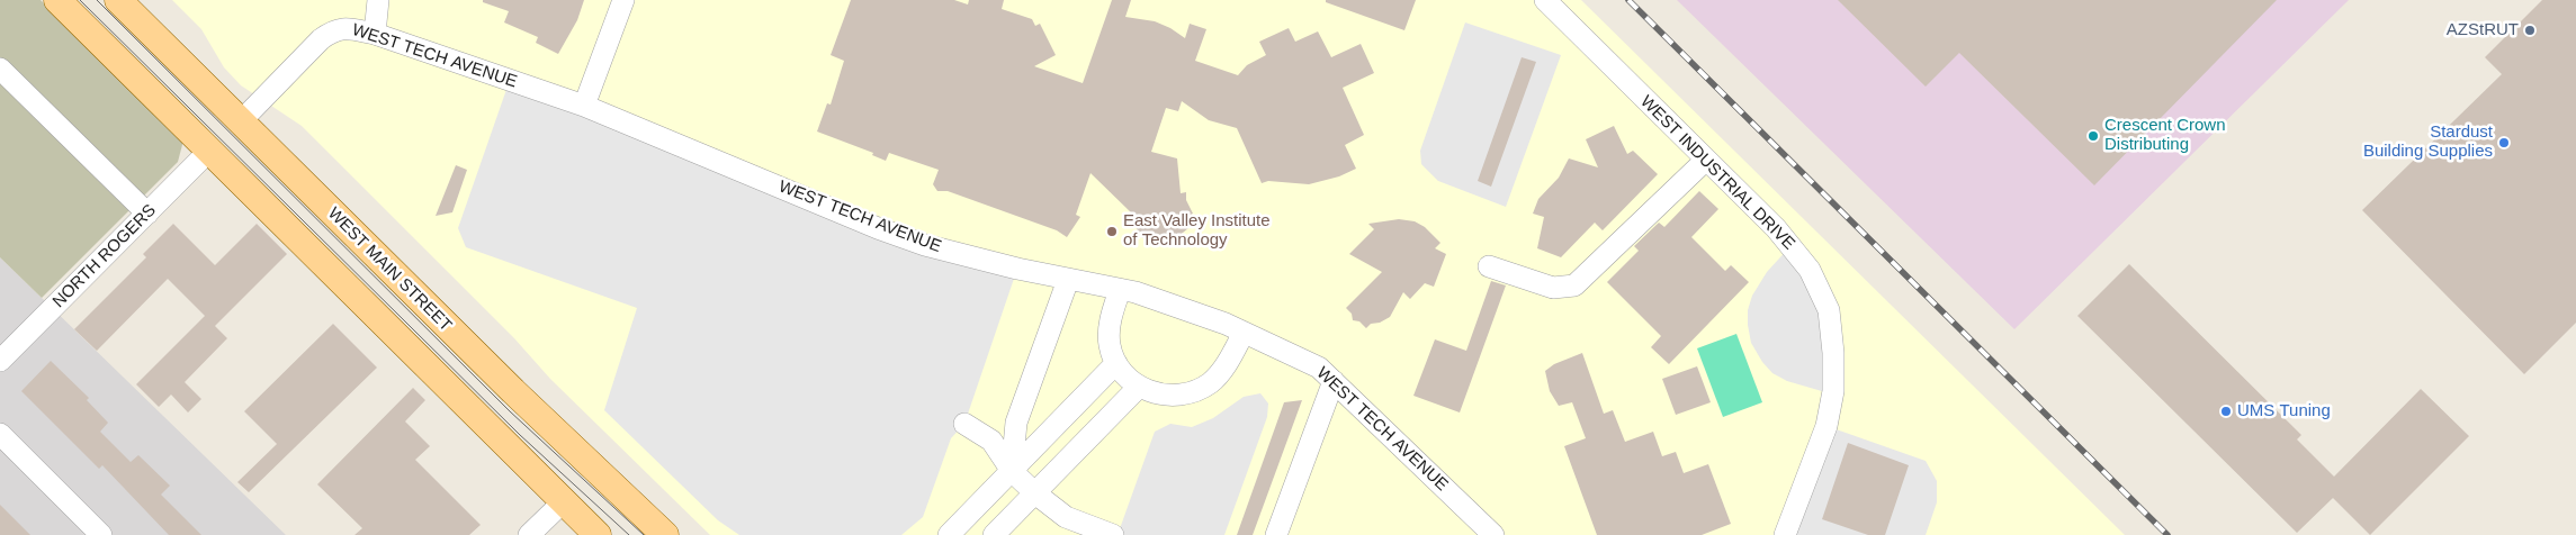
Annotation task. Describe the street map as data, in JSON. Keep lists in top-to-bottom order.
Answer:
{
  "streets": {
    "main road": ["WEST MAIN STREET"],
    "street": ["WEST TECH AVENUE", "WEST INDUSTRIAL DRIVE", "NORTH ROGERS"]
  },
  "crossings": [
    ["WEST TECH AVENUE", "WEST MAIN STREET"]
  ],
  "places": [
    "AZStRUT",
    "Crescent Crown Distributing",
    "Stardust Building Supplies",
    "East Valley Institute of Technology",
    "UMS Tuning"
  ]
}
